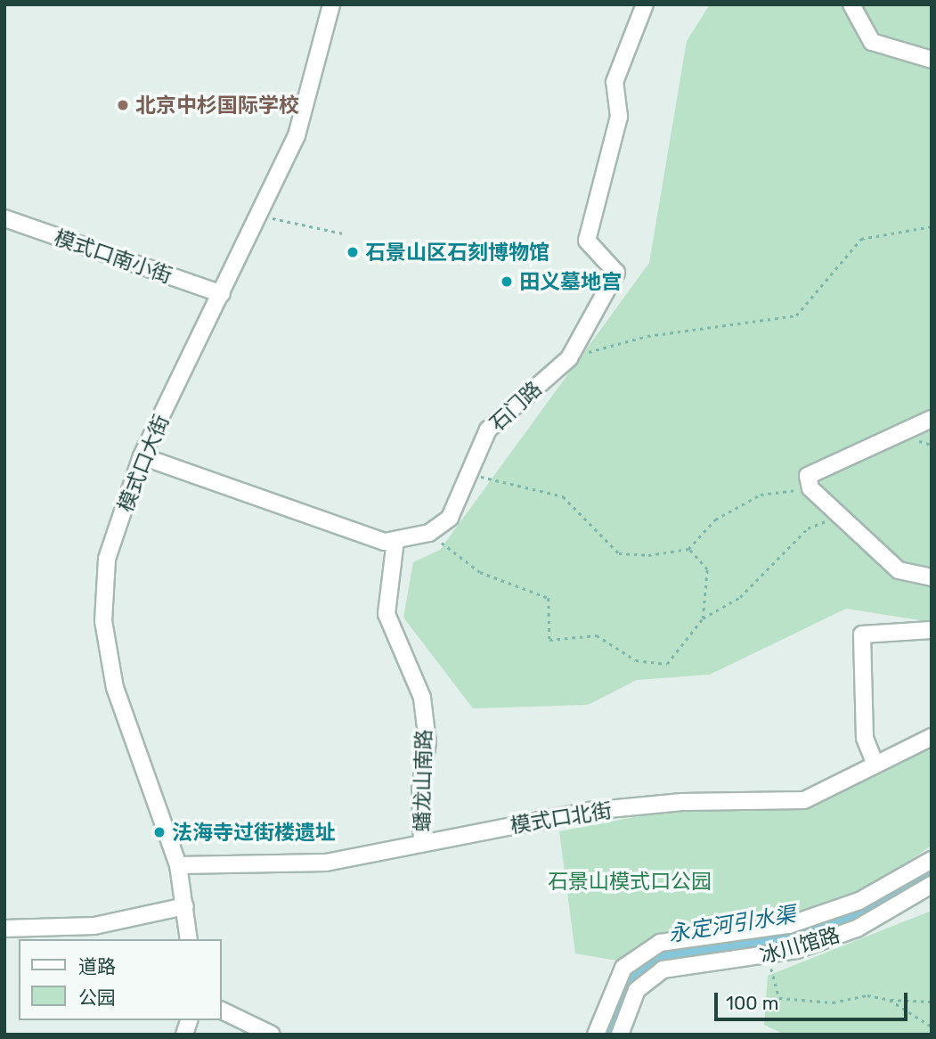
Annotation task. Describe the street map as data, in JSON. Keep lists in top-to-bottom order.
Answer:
{
  "streets": {
    "street": [
      "模式口南小街",
      "石门路",
      "模式口大街",
      "蟠龙山南路",
      "模式口北街",
      "冰川馆路"
    ]
  },
  "crossings": [
    ["模式口南小街", "模式口大街"],
    ["石门路", "模式口大街"],
    ["石门路", "蟠龙山南路"],
    ["模式口大街", "模式口北街"],
    ["蟠龙山南路", "模式口北街"]
  ],
  "water": ["永定河引水渠"],
  "parks": ["石景山模式口公园"],
  "places": [
    "北京中杉国际学校",
    "石景山区石刻博物馆",
    "田义墓地宫",
    "法海寺过街楼遗址"
  ],
  "legend": ["道路", "公园"],
  "scale_bar": "100 m"
}
